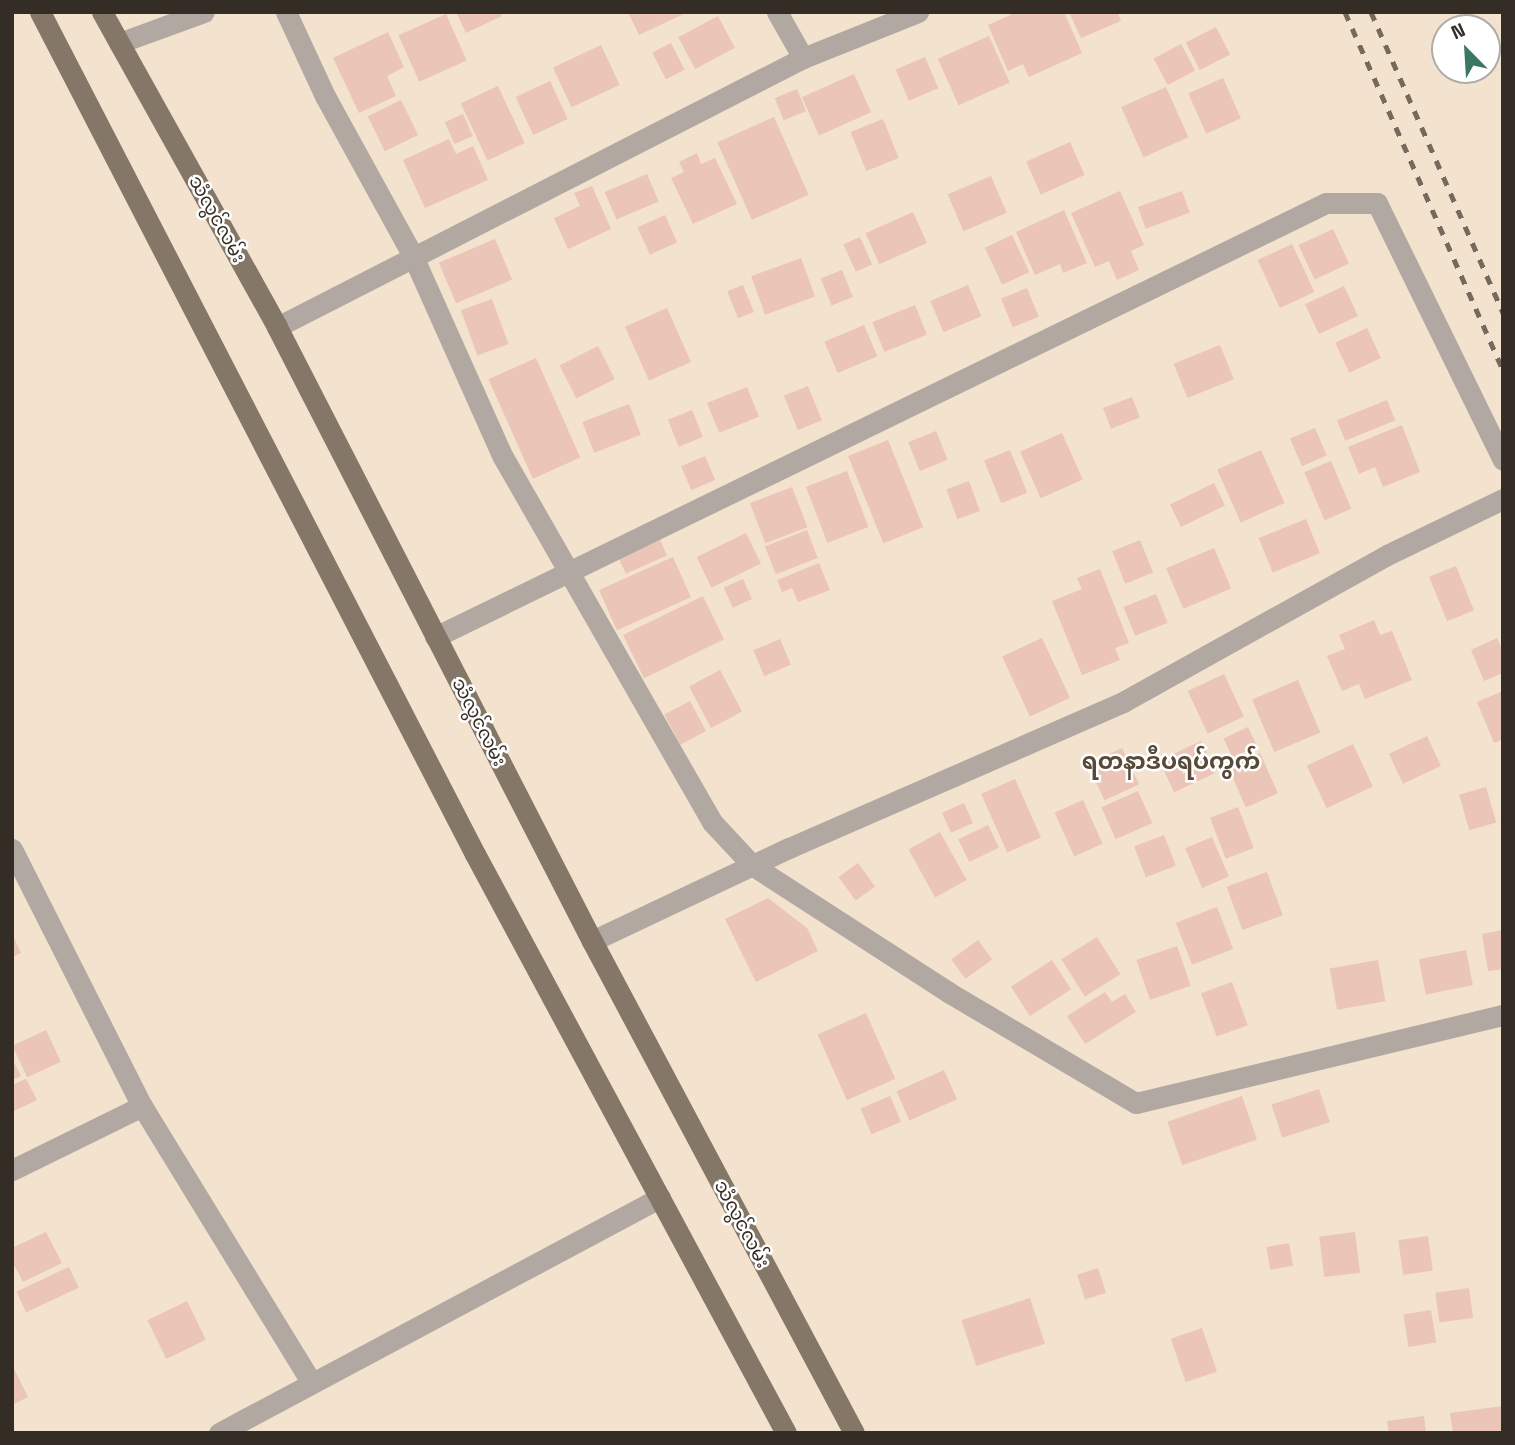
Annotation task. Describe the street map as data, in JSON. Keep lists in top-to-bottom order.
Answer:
{
  "streets": {
    "main road": ["သံလွင်လမ်း"]
  },
  "districts": ["ရတနာဒီပရပ်ကွက်"],
  "north": "top left"
}
